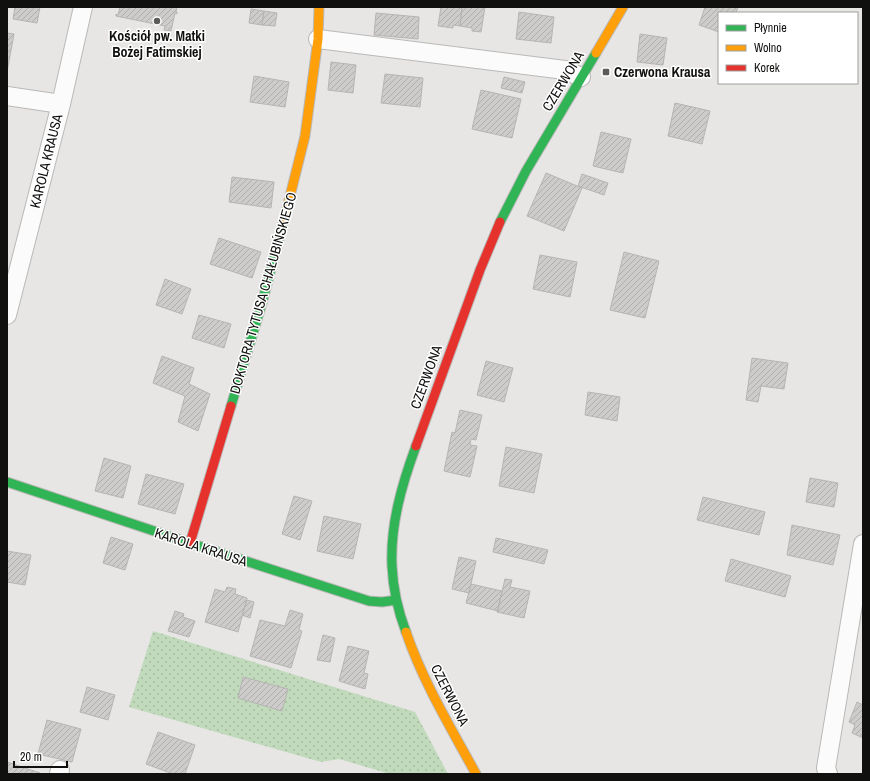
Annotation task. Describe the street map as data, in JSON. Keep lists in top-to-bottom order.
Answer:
{
  "streets": {
    "street": ["CZERWONA", "KAROLA KRAUSA", "DOKTORA TYTUSA CHAŁUBIŃSKIEGO"]
  },
  "crossings": [
    ["CZERWONA", "KAROLA KRAUSA"],
    ["KAROLA KRAUSA", "DOKTORA TYTUSA CHAŁUBIŃSKIEGO"]
  ],
  "places": {
    "other": ["Kościół pw. Matki Bożej Fatimskiej"],
    "transit": ["Czerwona Krausa"]
  },
  "legend": ["Płynnie", "Wolno", "Korek"],
  "scale_bar": "20 m"
}
